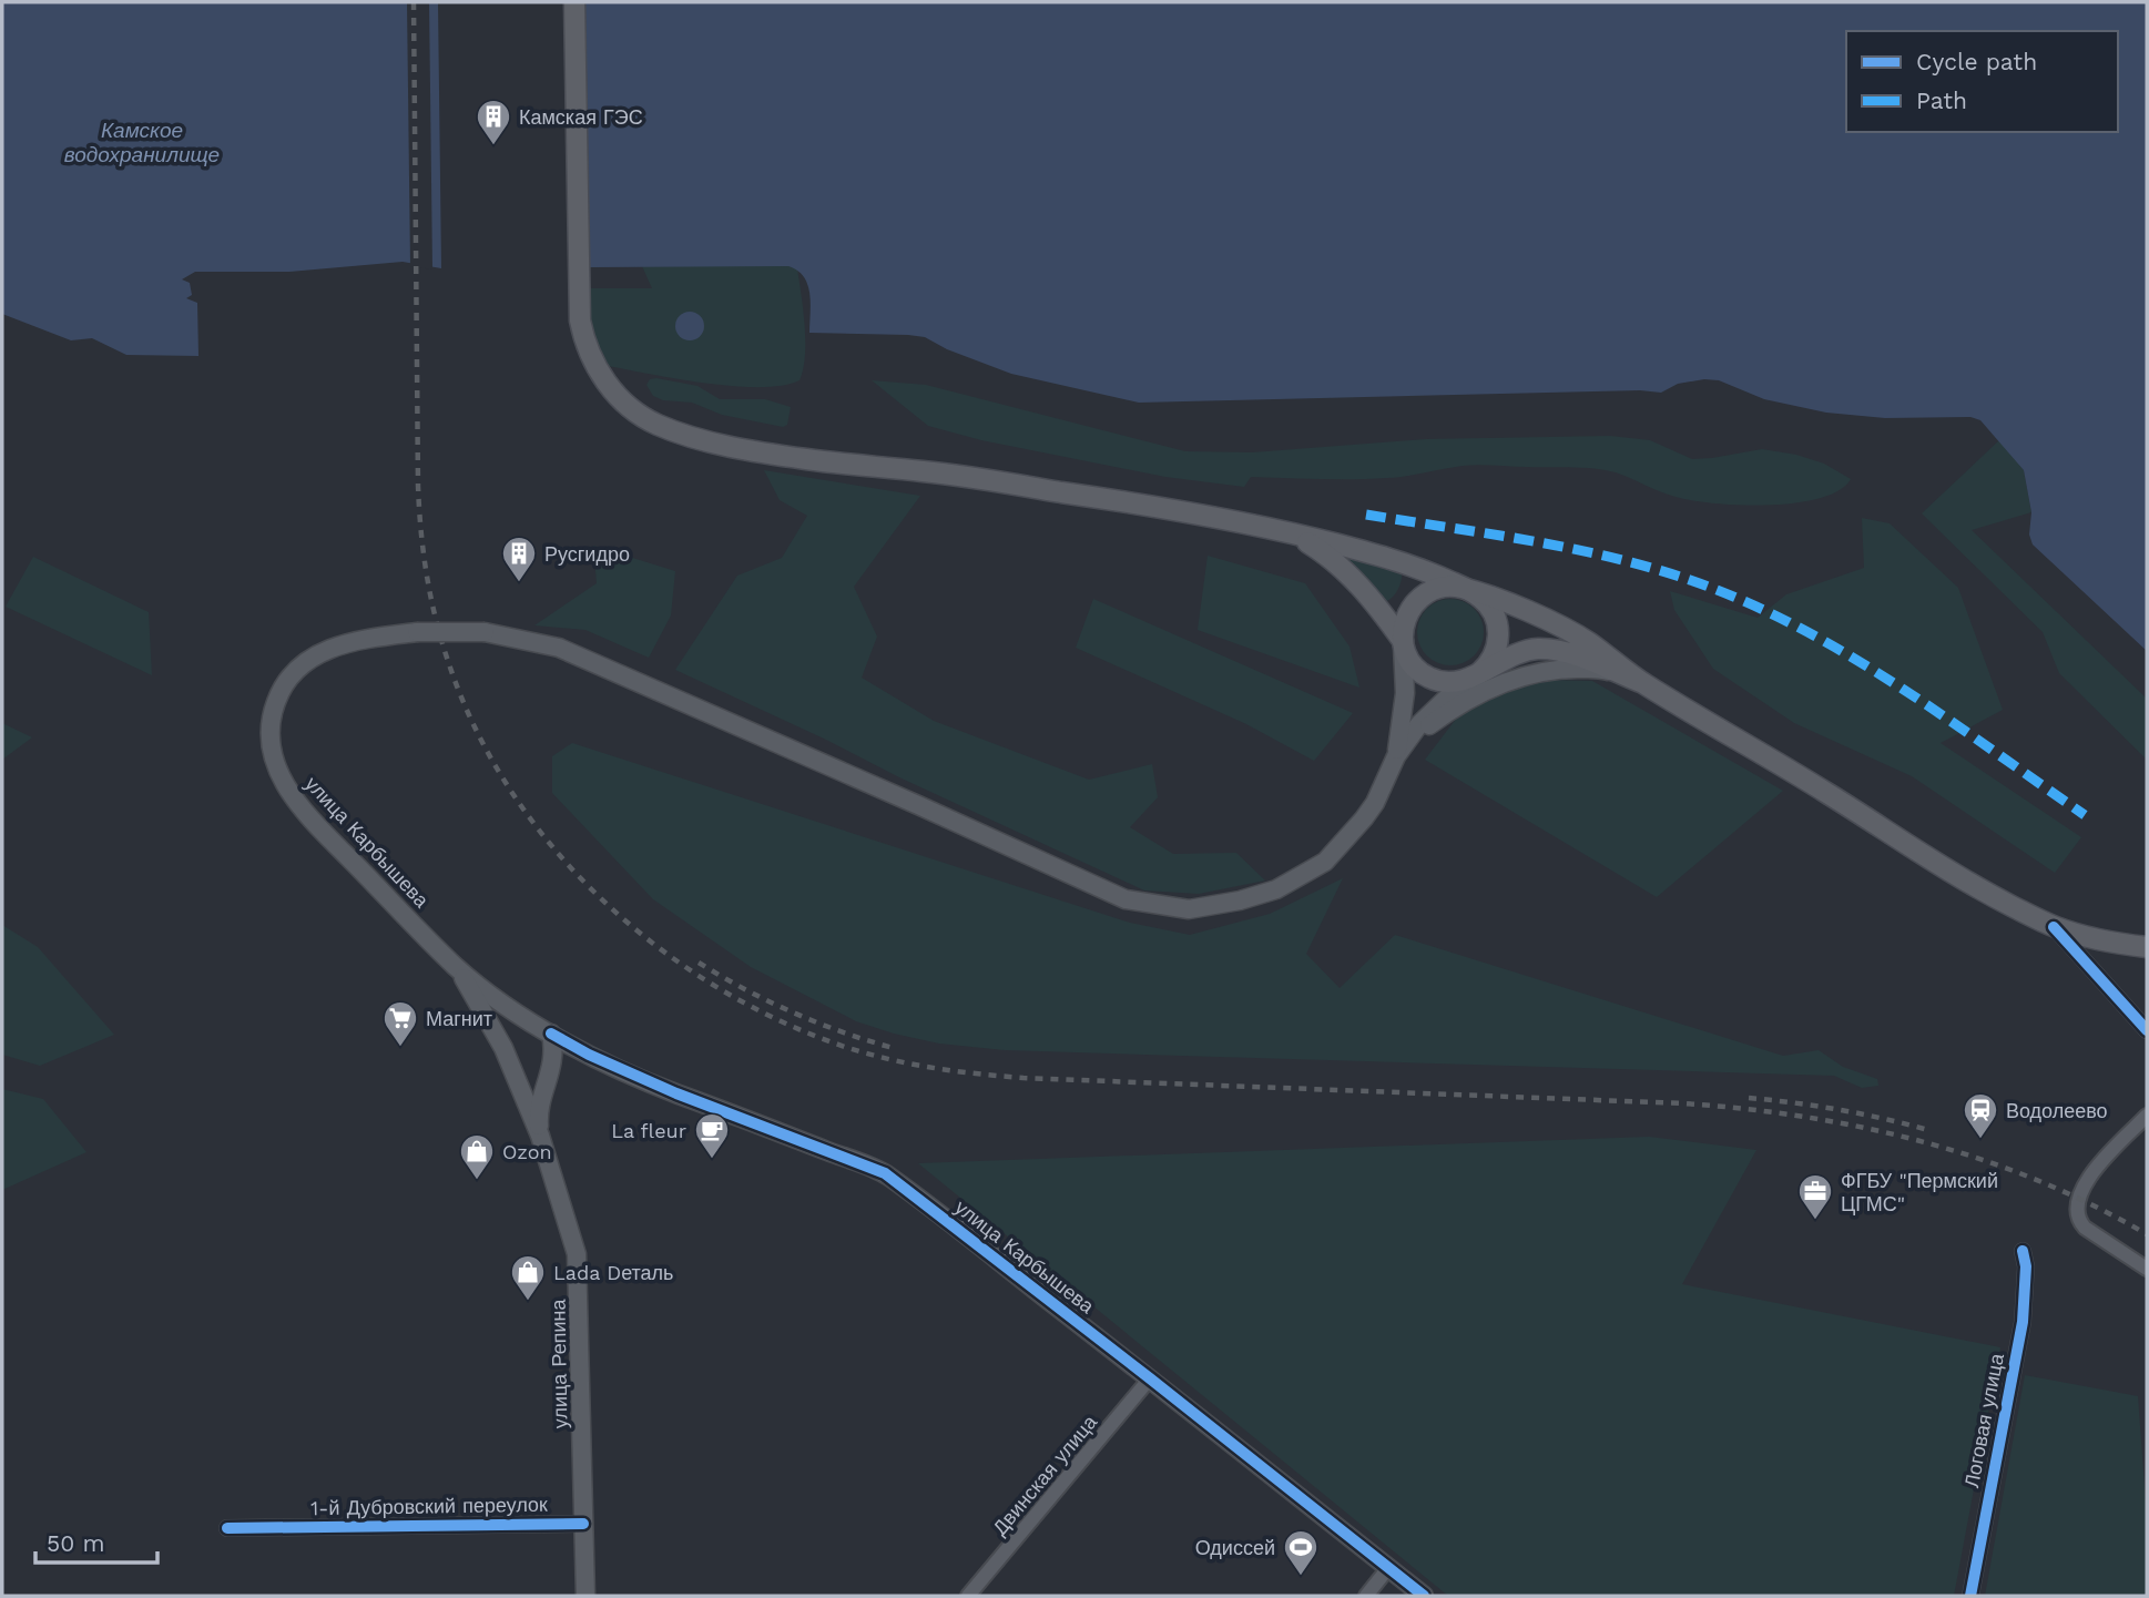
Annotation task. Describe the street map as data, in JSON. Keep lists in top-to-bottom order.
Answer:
{
  "streets": {
    "main road": ["улица Карбышева", "улица Репина"],
    "street": ["Логовая улица", "Двинская улица", "1-й Дубровский переулок"]
  },
  "crossings": [
    ["улица Карбышева", "улица Репина"],
    ["улица Карбышева", "Двинская улица"],
    ["улица Репина", "1-й Дубровский переулок"]
  ],
  "water": ["Камское водохранилище"],
  "places": {
    "building": ["Камская ГЭС", "Русгидро"],
    "supermarket": ["Магнит"],
    "station": ["Водолеево"],
    "cafe": ["La fleur"],
    "shop": ["Ozon", "Lada Dеталь"],
    "office": ["ФГБУ \"Пермский ЦГМС\""],
    "sports": ["Одиссей"]
  },
  "legend": ["Cycle path", "Path"],
  "scale_bar": "50 m"
}
